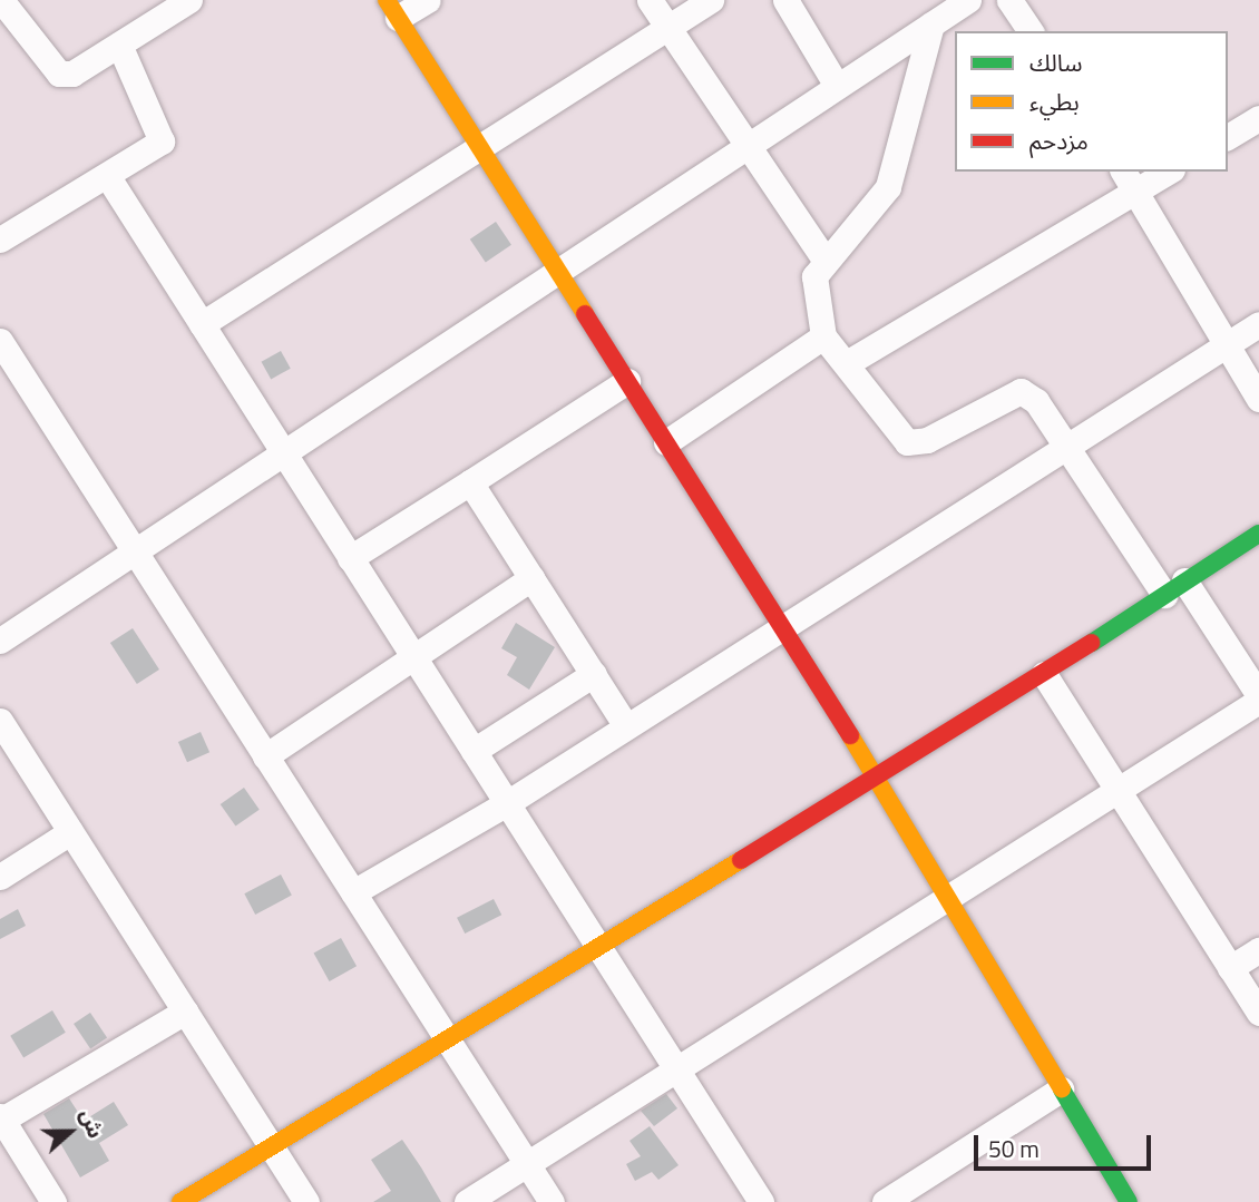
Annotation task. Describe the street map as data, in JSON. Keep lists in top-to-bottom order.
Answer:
{
  "legend": ["سالك", "بطيء", "مزدحم"],
  "scale_bar": "50 m",
  "north": "right"
}
